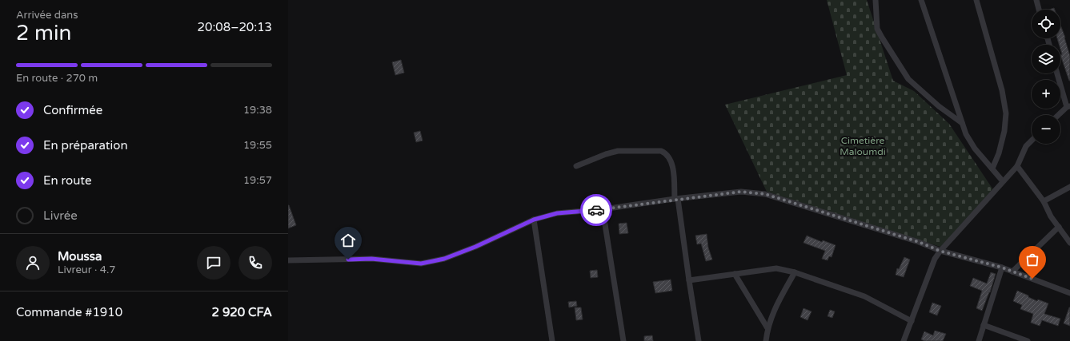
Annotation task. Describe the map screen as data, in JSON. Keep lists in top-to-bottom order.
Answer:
{
  "parks": ["Cimetière Maloumdi"],
  "page": {
    "heading": ["2 min", "Arrivée dans", "20:08–20:13"],
    "panel": [
      "Moussa",
      "Livreur · 4.7",
      "Commande #1910",
      "2 920 CFA"
    ],
    "map_buttons": ["+", "−"],
    "bar": "En route · 270 m",
    "list": [
      ["Confirmée", "19:38"],
      ["En préparation", "19:55"],
      ["En route", "19:57"],
      "Livrée"
    ]
  }
}
